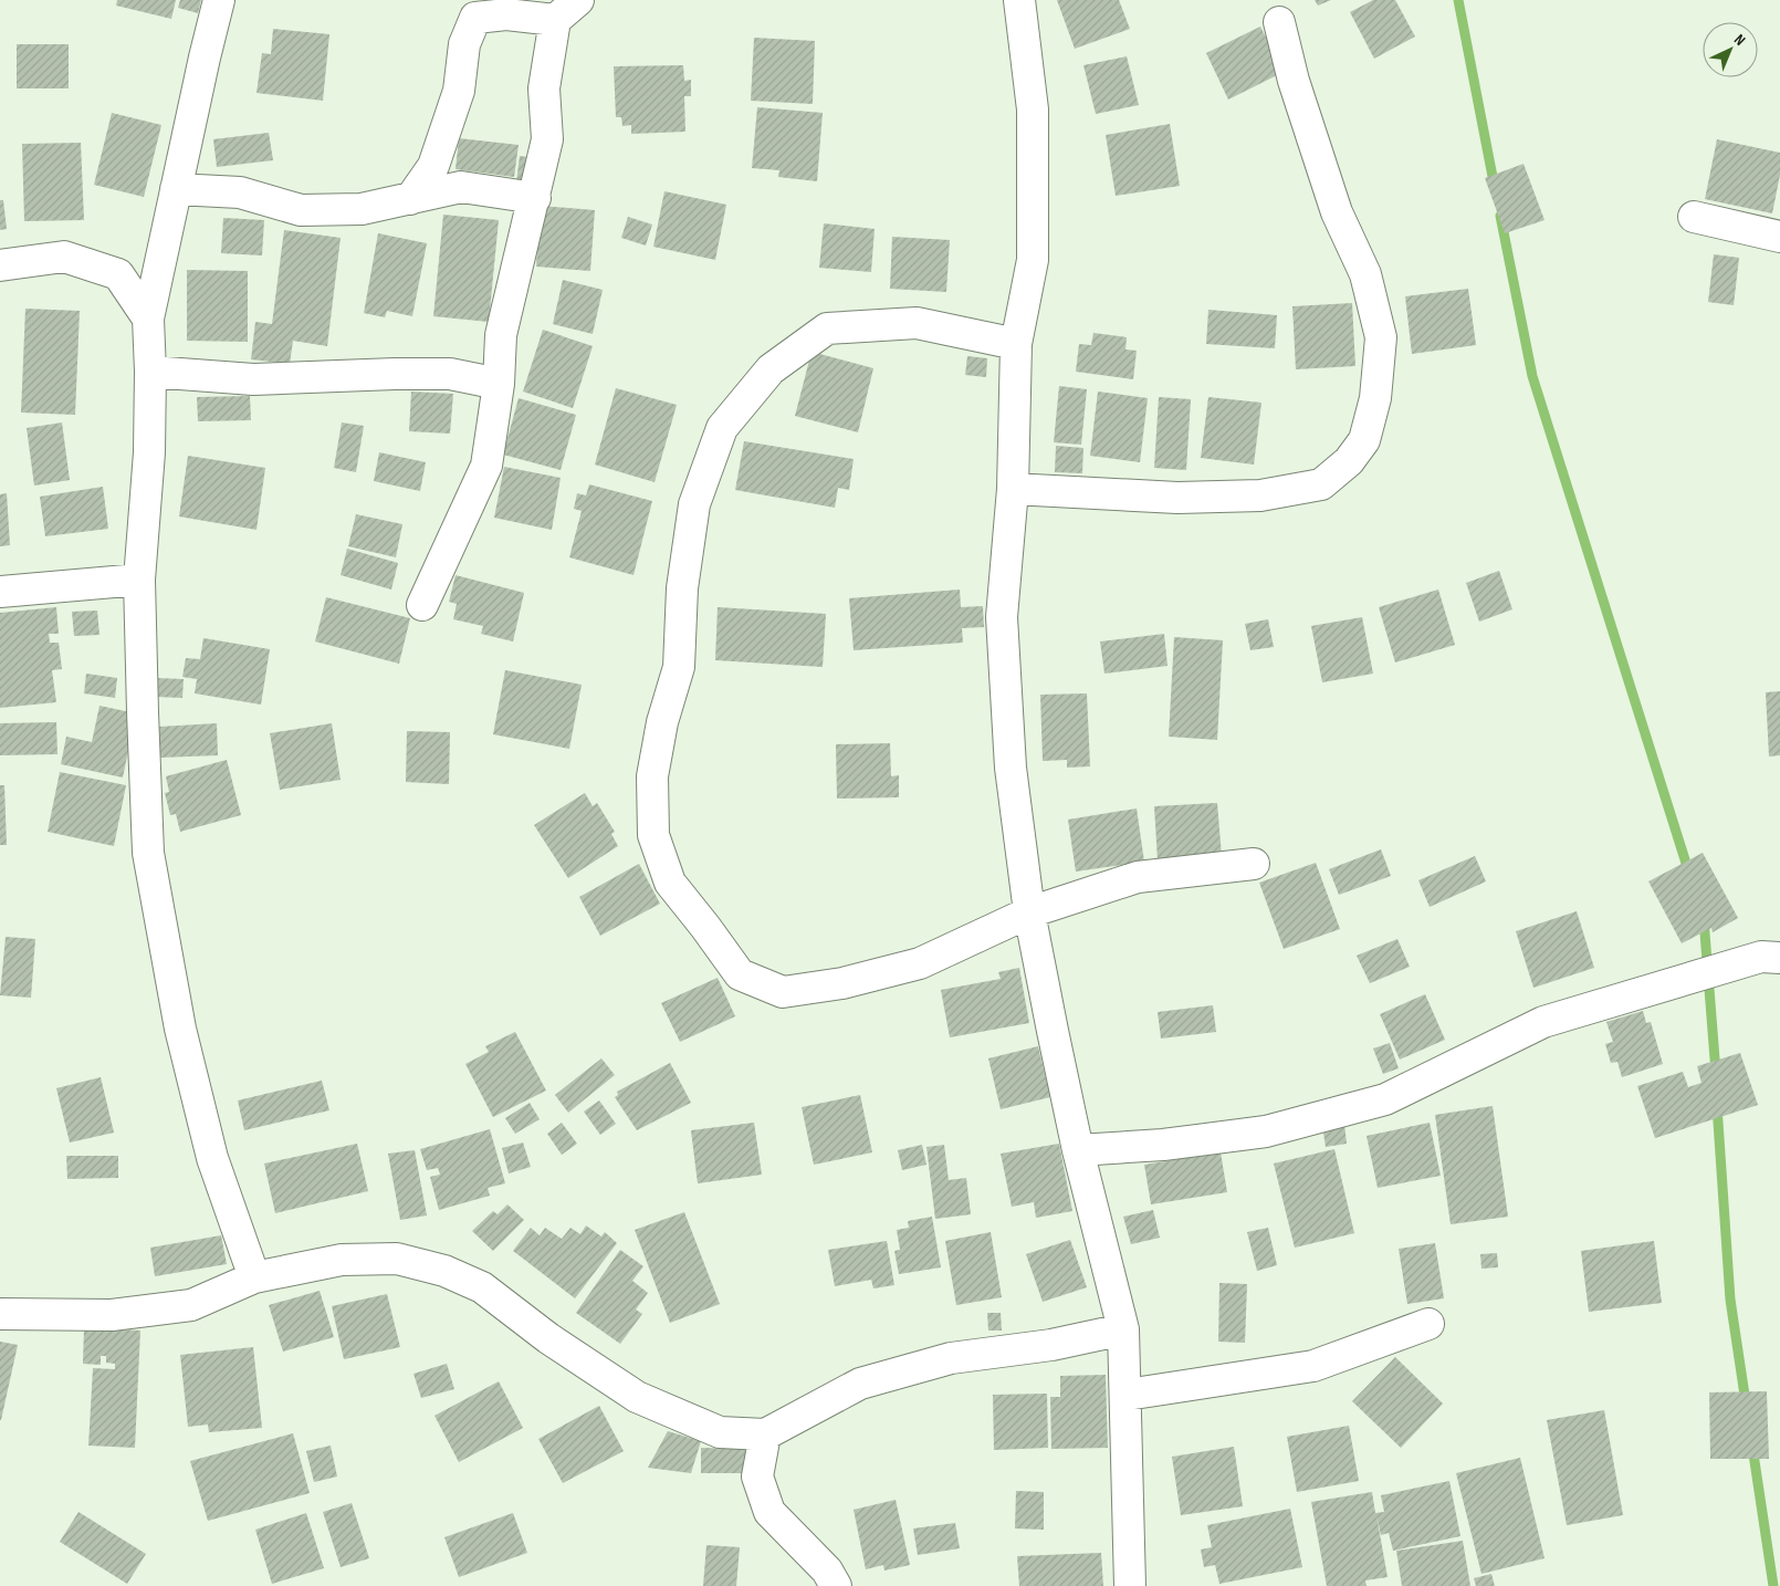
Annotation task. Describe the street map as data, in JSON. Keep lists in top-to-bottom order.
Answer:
{
  "north": "top right"
}
